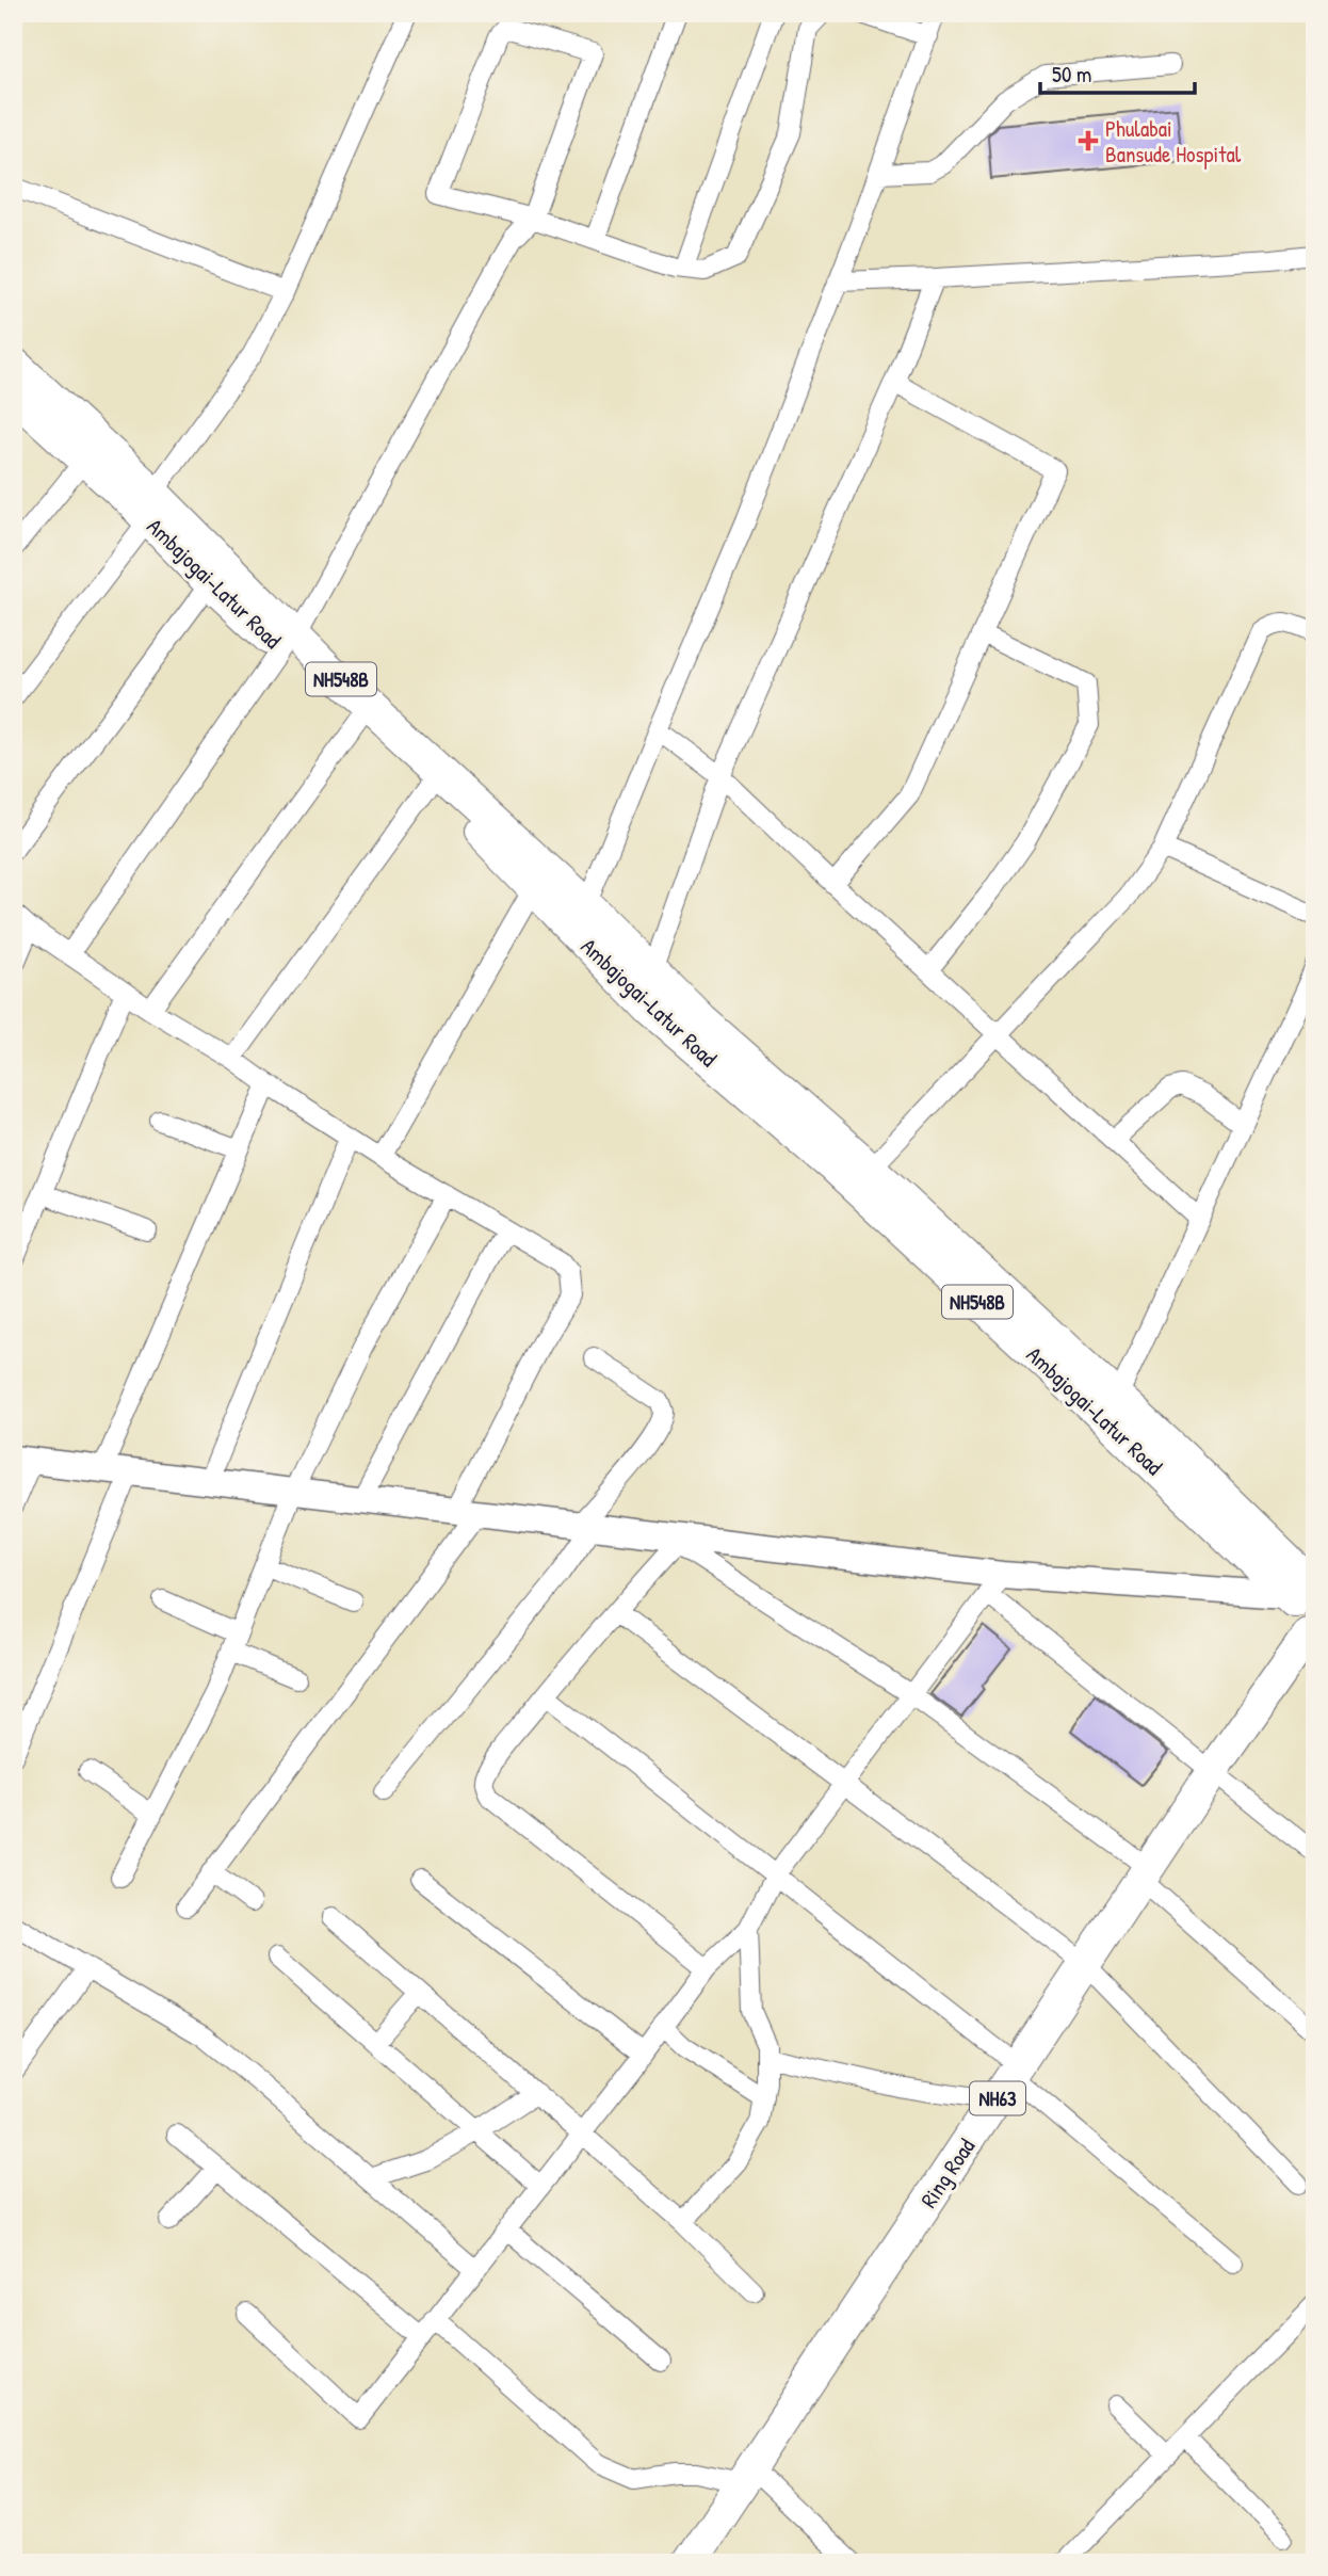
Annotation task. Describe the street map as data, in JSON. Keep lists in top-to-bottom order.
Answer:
{
  "streets": {
    "highway": [
      "Ambajogai-Latur Road",
      "NH548B",
      "NH63",
      "Ring Road"
    ]
  },
  "crossings": [
    ["Ambajogai-Latur Road", "NH548B"],
    ["Ambajogai-Latur Road", "Ring Road"]
  ],
  "places": {
    "health": ["Phulabai Bansude Hospital"]
  },
  "scale_bar": "50 m"
}
